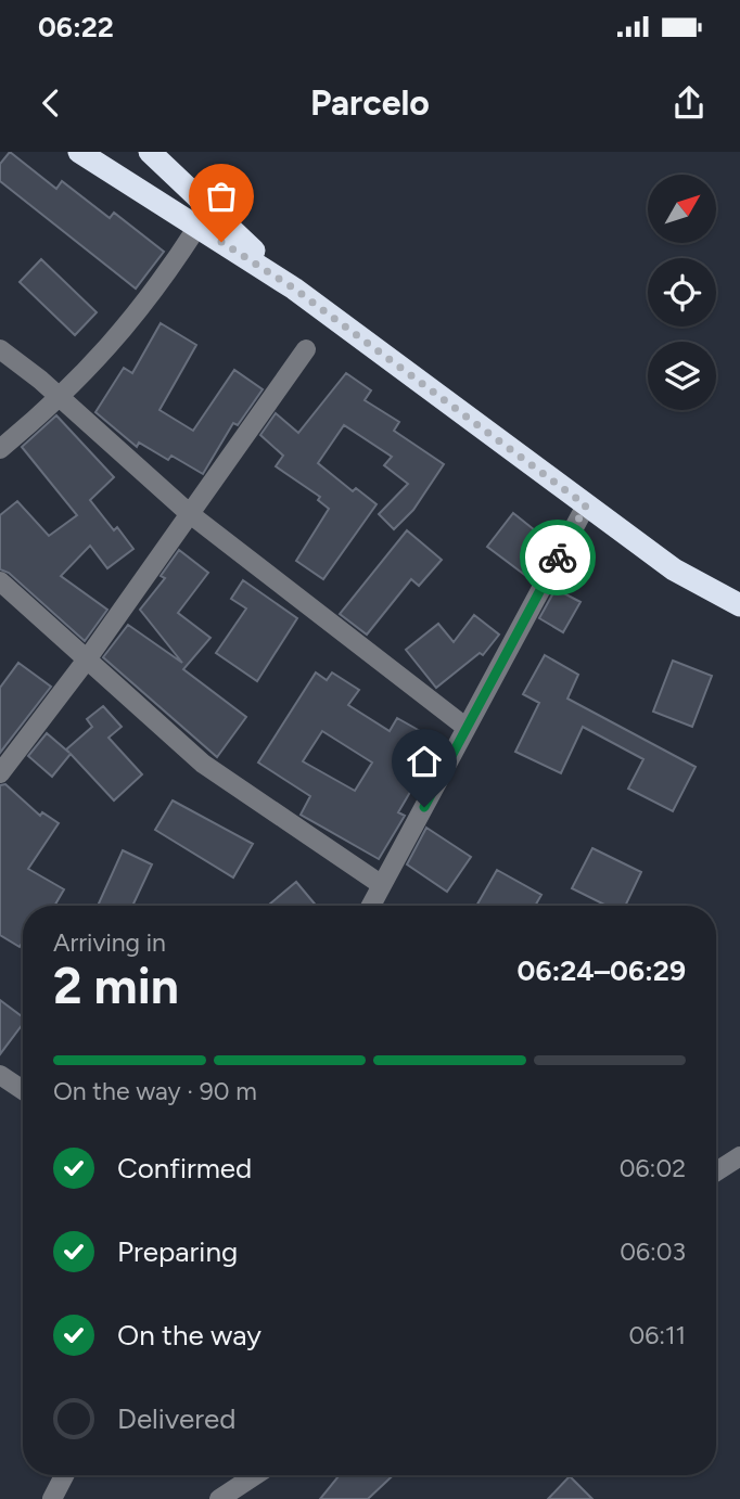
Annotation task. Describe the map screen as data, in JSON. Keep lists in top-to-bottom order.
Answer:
{
  "north": "top right",
  "page": {
    "status": "06:22",
    "header": "Parcelo",
    "heading": ["2 min", "Arriving in", "06:24–06:29"],
    "bar": "On the way · 90 m",
    "list": [
      ["Confirmed", "06:02"],
      ["Preparing", "06:03"],
      ["On the way", "06:11"],
      "Delivered"
    ]
  }
}
